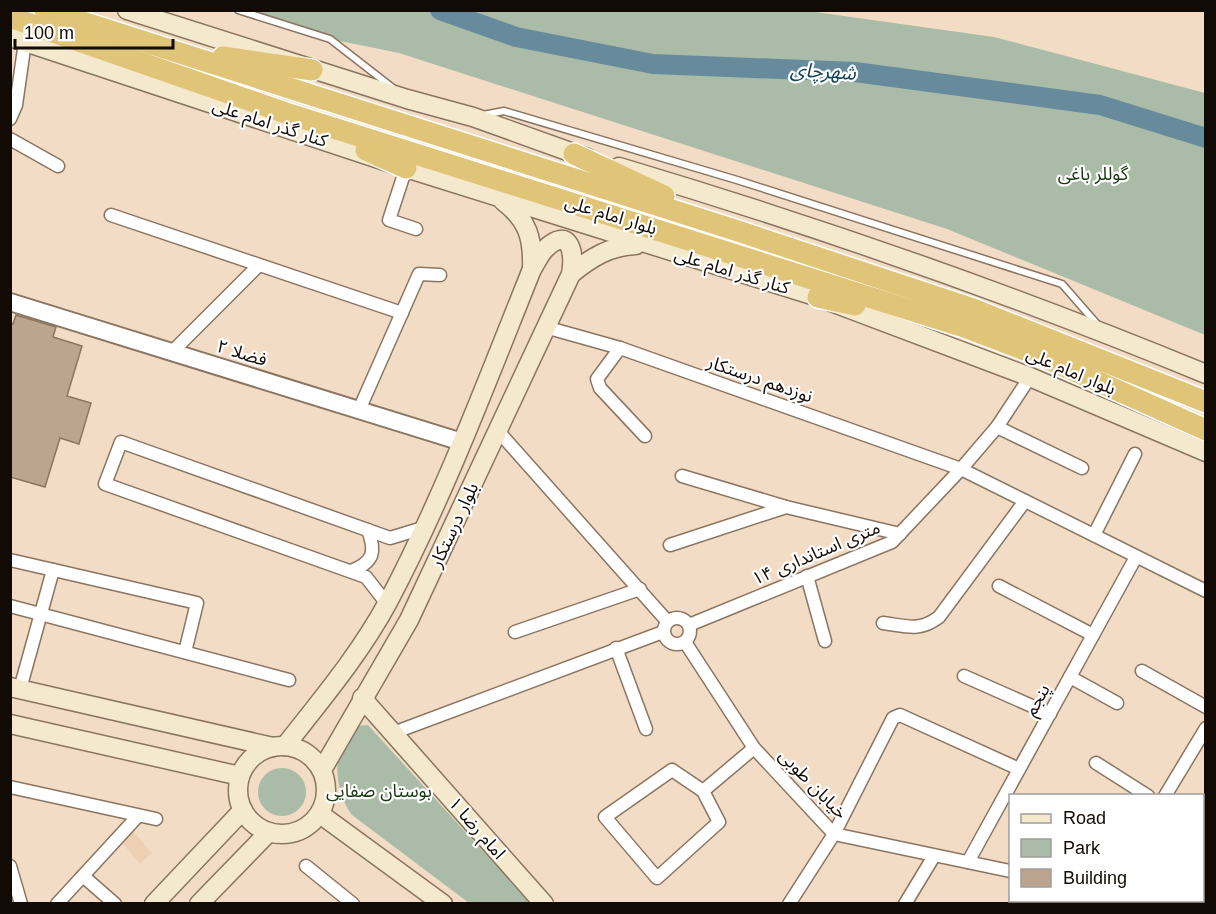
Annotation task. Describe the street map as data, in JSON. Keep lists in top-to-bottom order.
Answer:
{
  "streets": {
    "highway": ["بلوار امام علی"],
    "main road": ["کنار گذر امام علی", "بلوار درستکار", "امام رضا ۱"],
    "street": [
      "فضلا ۲",
      "نوزدهم درستکار",
      "۱۴ متری استانداری",
      "پنجم",
      "خیابان طوبی"
    ]
  },
  "crossings": [
    ["کنار گذر امام علی", "۱۴ متری استانداری"],
    ["فضلا ۲", "بلوار درستکار"],
    ["نوزدهم درستکار", "بلوار درستکار"],
    ["نوزدهم درستکار", "۱۴ متری استانداری"],
    ["نوزدهم درستکار", "پنجم"],
    ["بلوار درستکار", "امام رضا ۱"],
    ["۱۴ متری استانداری", "خیابان طوبی"],
    ["پنجم", "خیابان طوبی"]
  ],
  "water": ["شهرچای"],
  "parks": ["گوللر باغی", "بوستان صفایی"],
  "legend": ["Road", "Park", "Building"],
  "scale_bar": "100 m"
}
